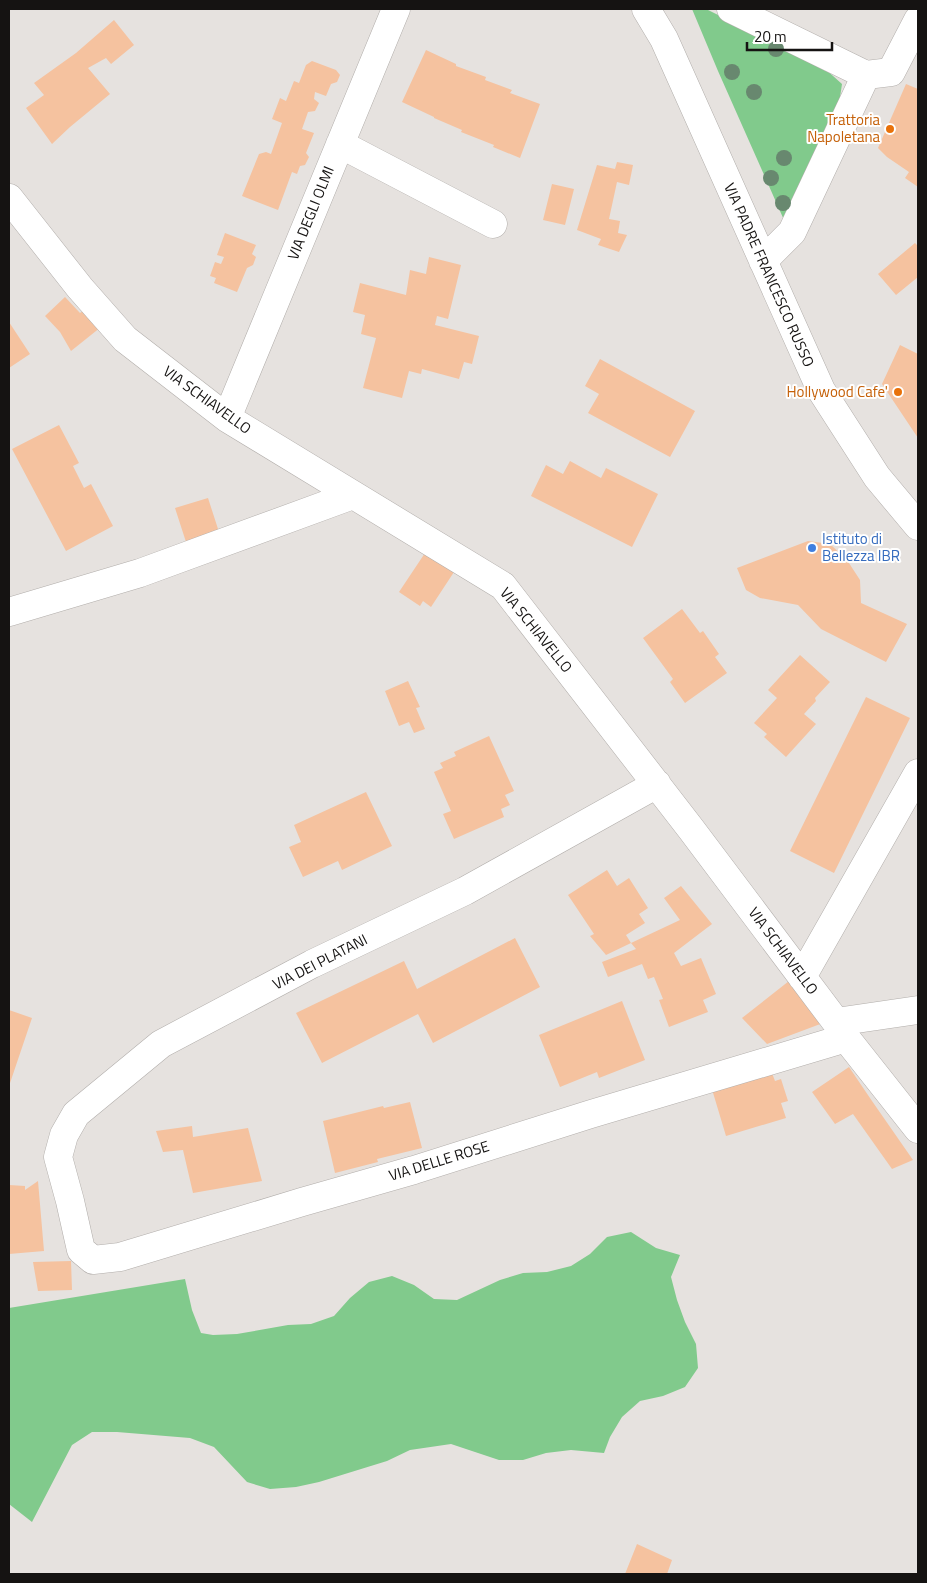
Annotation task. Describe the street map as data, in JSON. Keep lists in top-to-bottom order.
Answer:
{
  "streets": {
    "street": [
      "VIA DEGLI OLMI",
      "VIA PADRE FRANCESCO RUSSO",
      "VIA SCHIAVELLO",
      "VIA DEI PLATANI",
      "VIA DELLE ROSE"
    ]
  },
  "crossings": [
    ["VIA DEGLI OLMI", "VIA SCHIAVELLO"],
    ["VIA SCHIAVELLO", "VIA DEI PLATANI"],
    ["VIA SCHIAVELLO", "VIA DELLE ROSE"],
    ["VIA DEI PLATANI", "VIA DELLE ROSE"]
  ],
  "places": ["Trattoria Napoletana", "Hollywood Cafe'", "Istituto di Bellezza IBR"],
  "scale_bar": "20 m"
}
